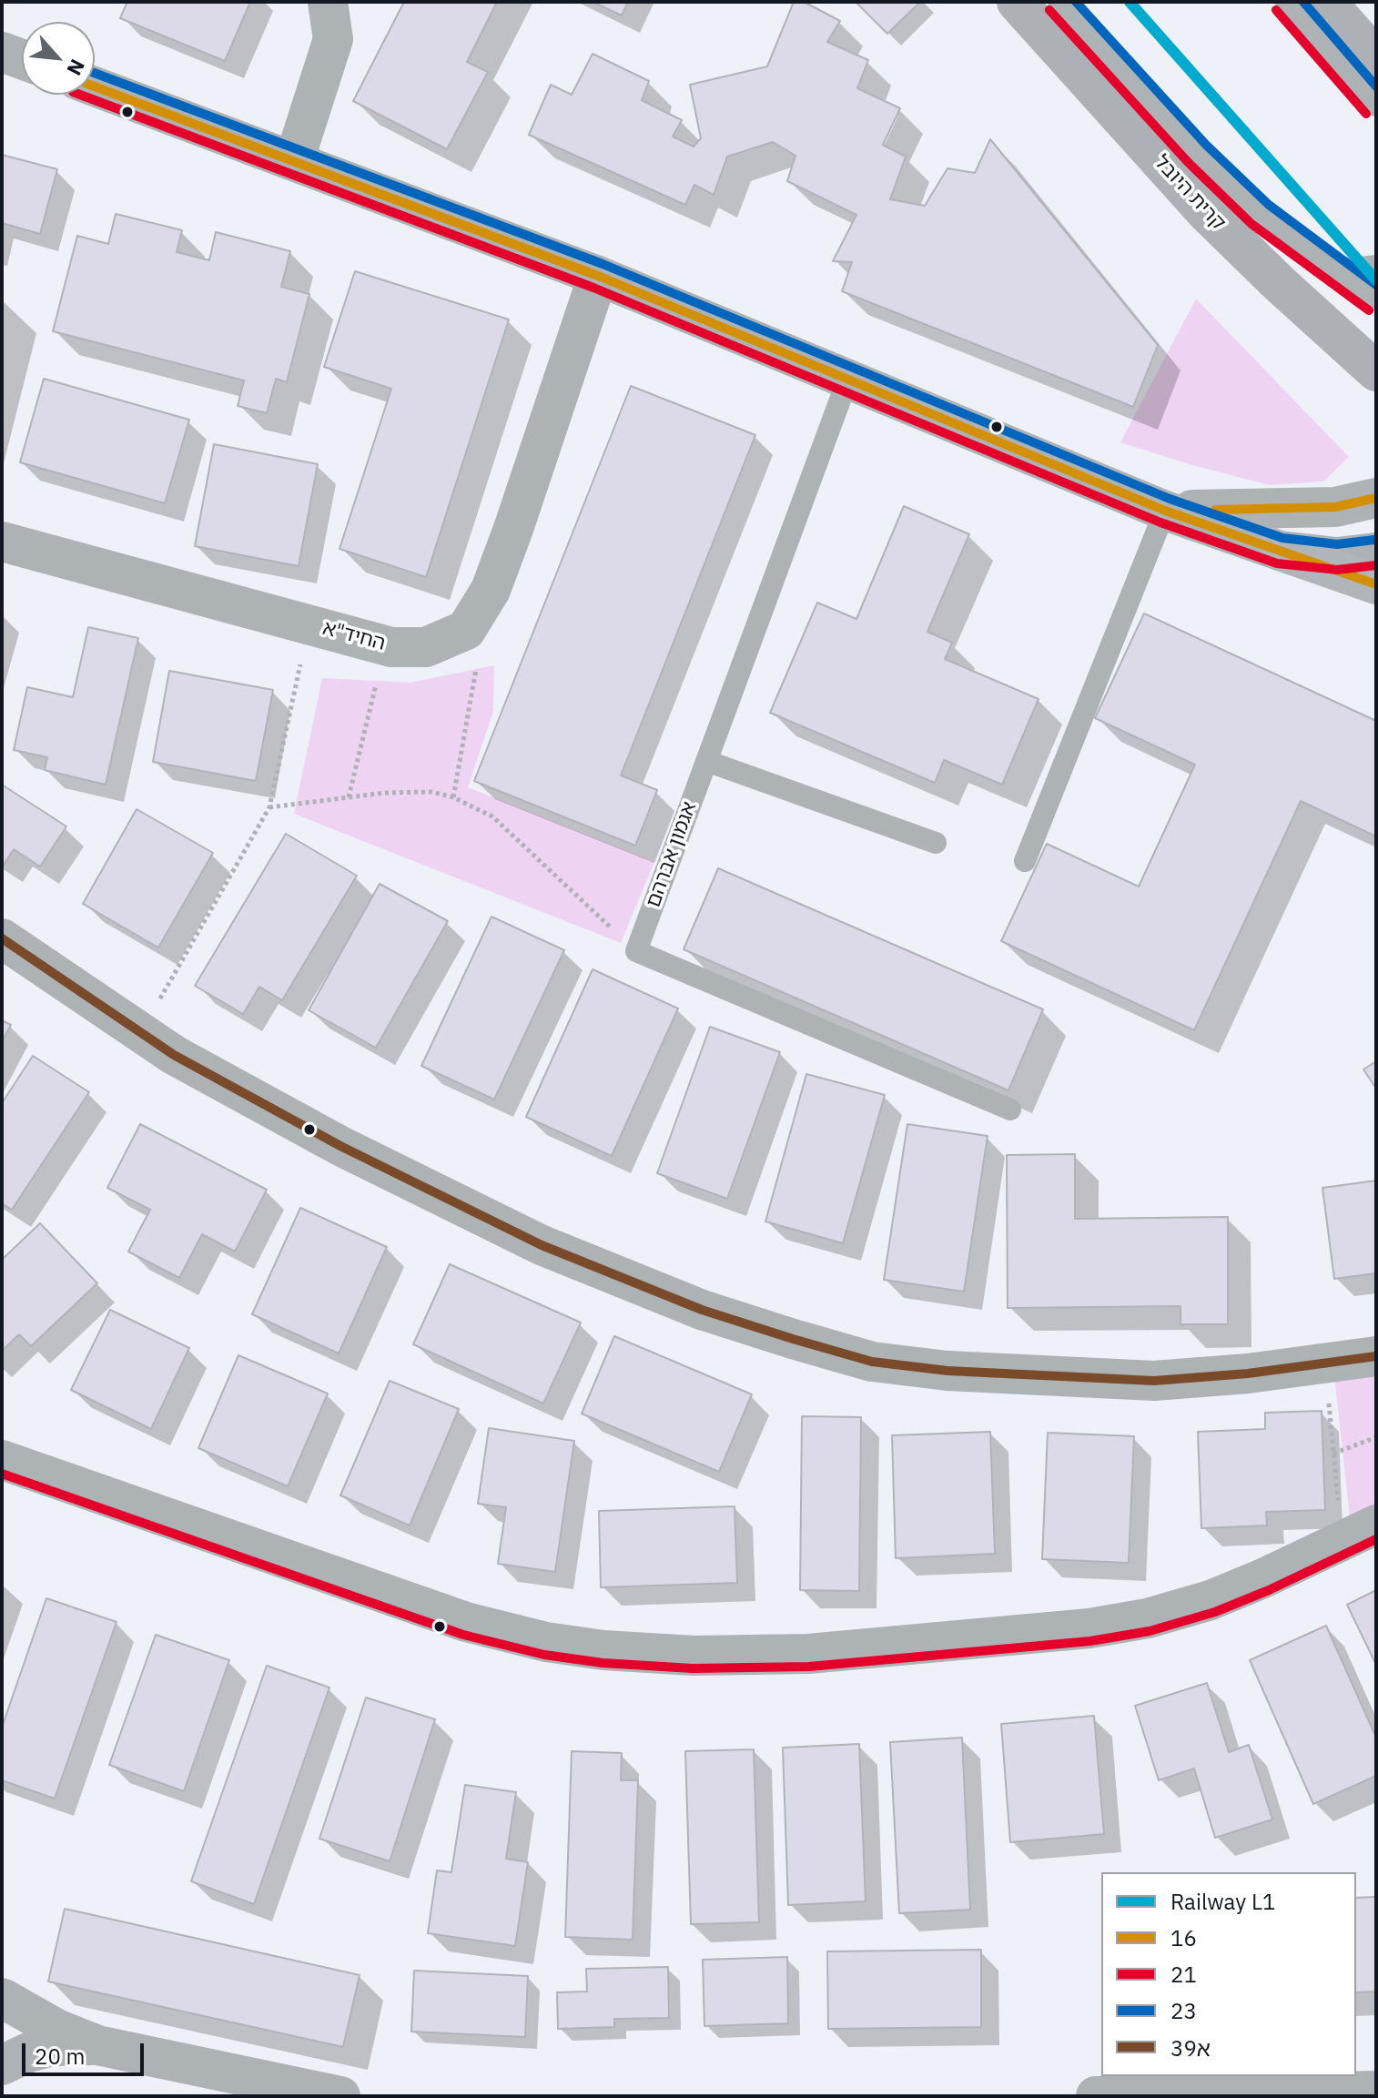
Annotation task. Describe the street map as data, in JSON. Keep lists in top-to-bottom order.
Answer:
{
  "streets": {
    "main road": ["קרית היובל"],
    "street": ["החיד\"א"],
    "lane": ["אגמון אברהם"]
  },
  "lines": [
    "rail line L1",
    "transit line 23",
    "transit line 21",
    "transit line 16",
    "transit line 39א"
  ],
  "legend": [
    "Railway L1",
    "16",
    "21",
    "23",
    "39א"
  ],
  "scale_bar": "20 m",
  "north": "bottom right"
}
